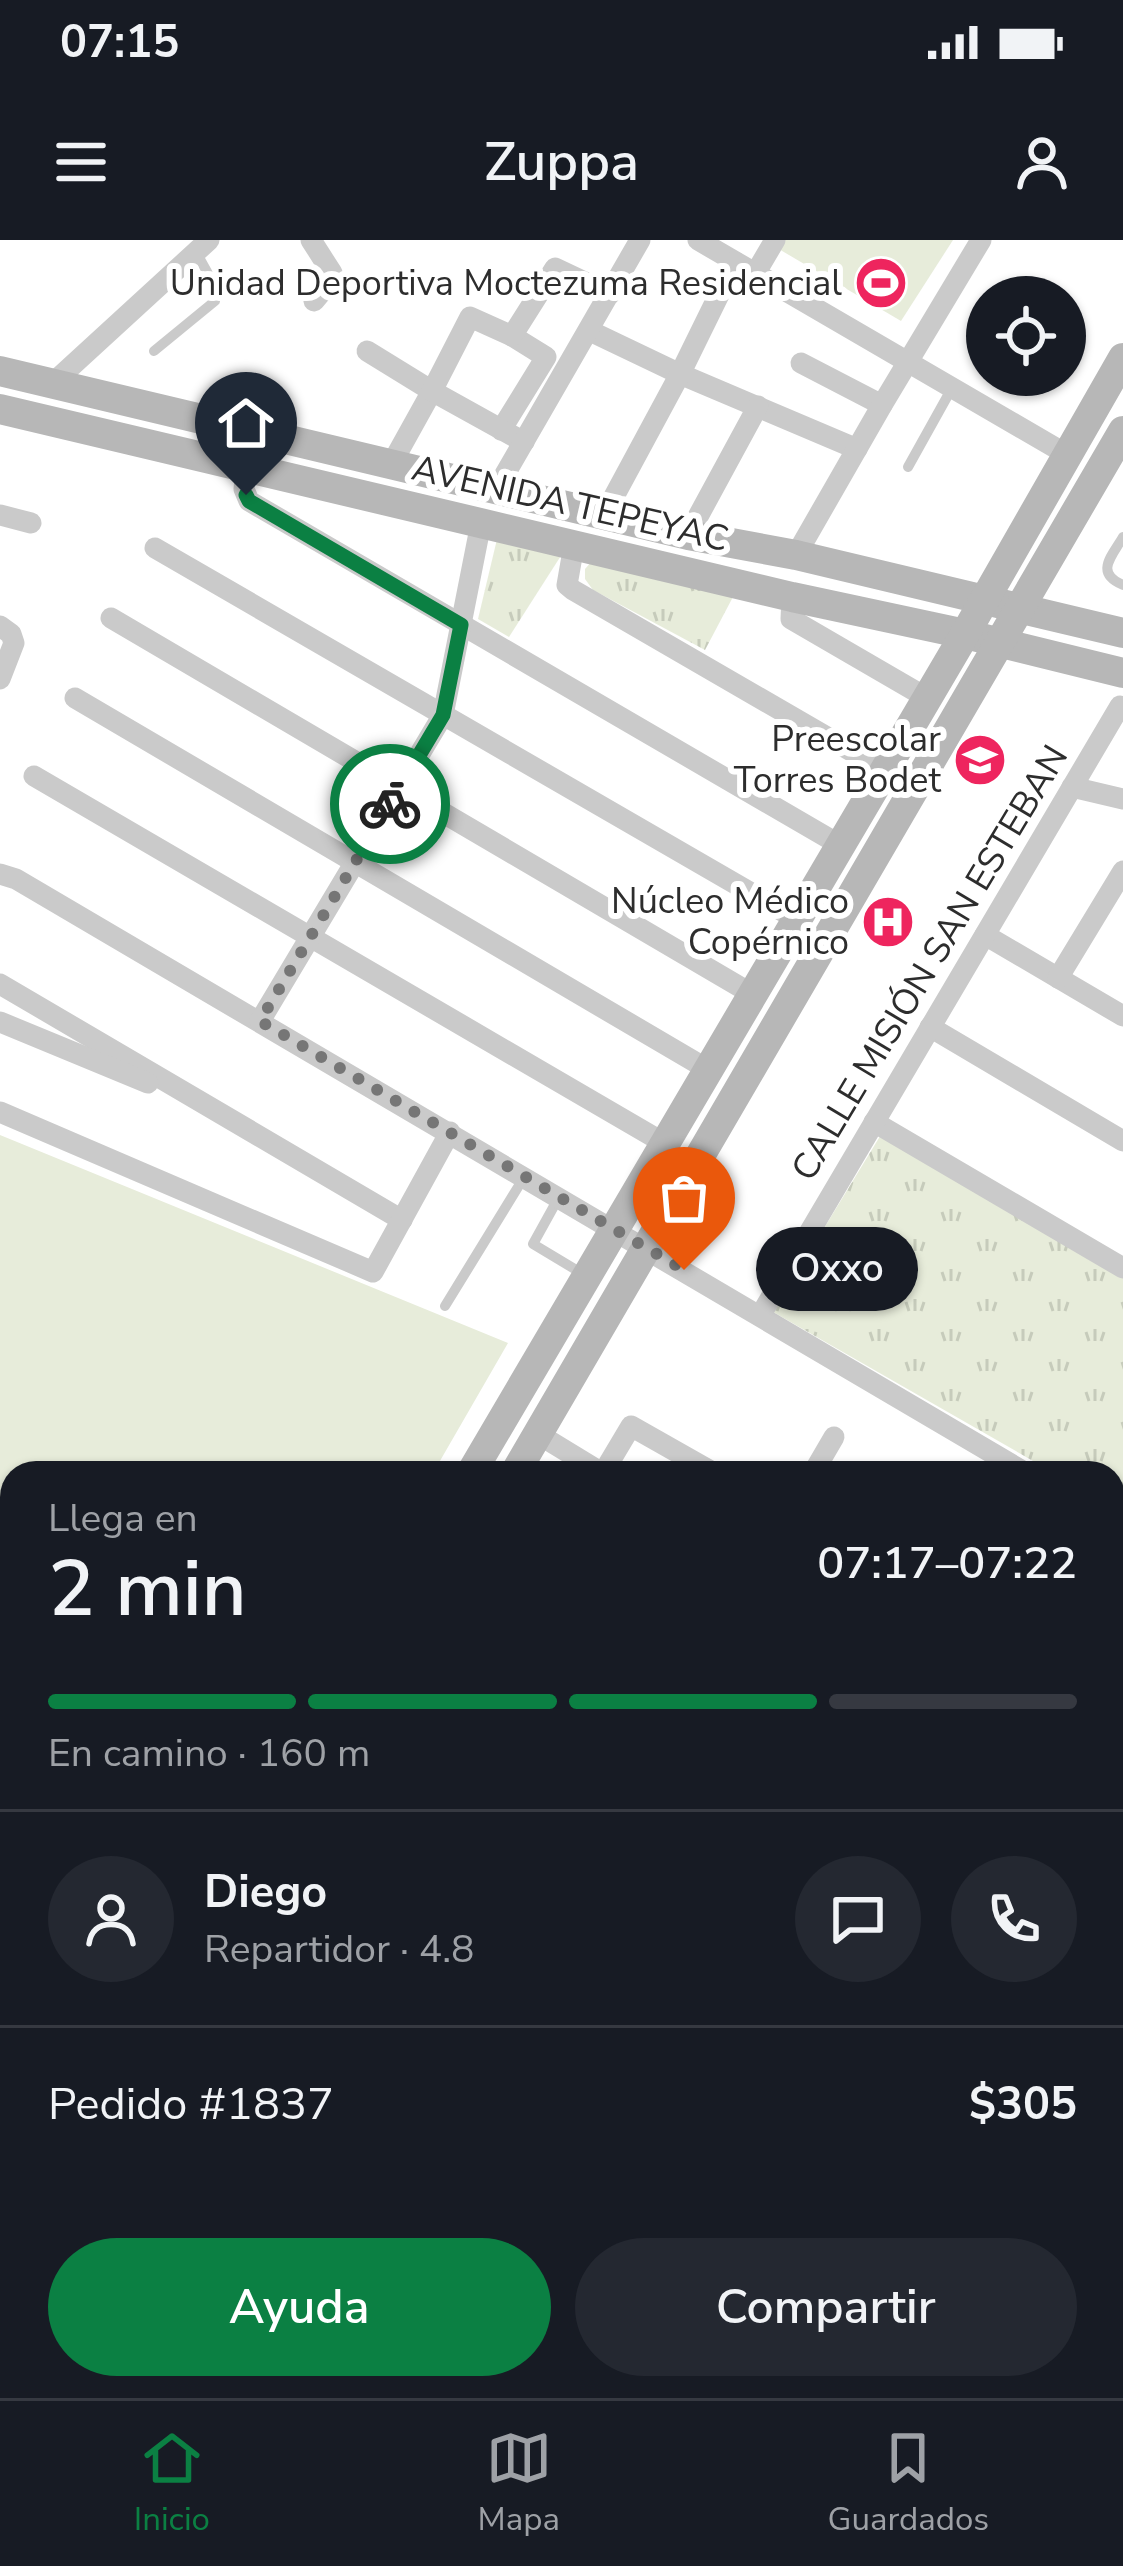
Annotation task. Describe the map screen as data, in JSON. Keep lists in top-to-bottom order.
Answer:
{
  "streets": {
    "street": ["AVENIDA TEPEYAC", "CALLE MISIÓN SAN ESTEBAN"]
  },
  "places": {
    "sports": ["Unidad Deportiva Moctezuma Residencial"],
    "school or university": ["Preescolar Torres Bodet"],
    "hospital": ["Núcleo Médico Copérnico"],
    "other": ["Oxxo"]
  },
  "page": {
    "status": "07:15",
    "header": "Zuppa",
    "bubble": "Oxxo",
    "heading": ["2 min", "Llega en", "07:17–07:22"],
    "panel": [
      "Diego",
      "Repartidor · 4.8",
      "Pedido #1837",
      "$305"
    ],
    "bar": "En camino · 160 m",
    "buttons": ["Ayuda", "Compartir"],
    "tabs": ["Inicio", "Mapa", "Guardados"]
  }
}
